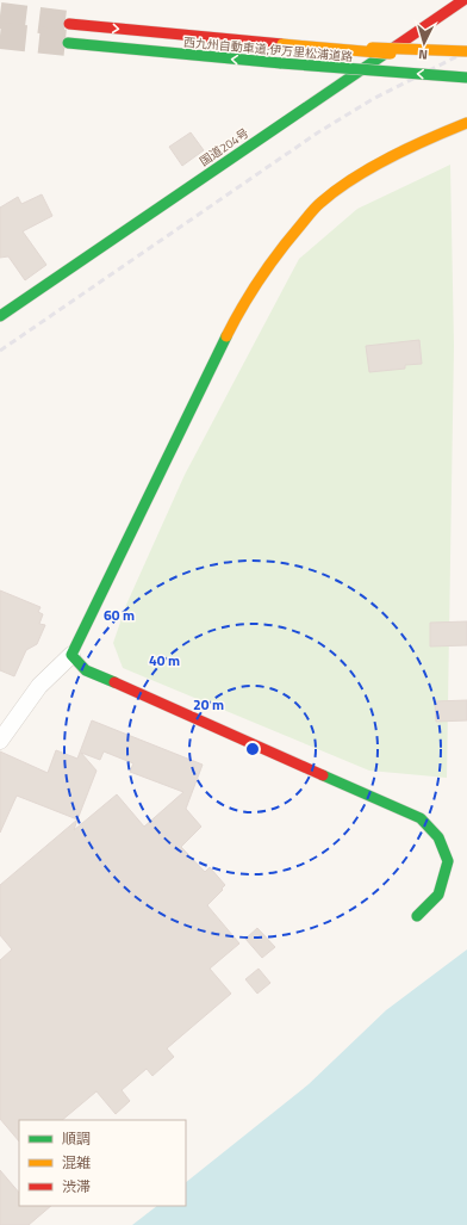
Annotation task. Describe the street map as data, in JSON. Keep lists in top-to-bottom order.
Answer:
{
  "streets": {
    "main road": ["西九州自動車道;伊万里松浦道路", "国道204号"]
  },
  "legend": ["順調", "混雑", "渋滞"],
  "north": "bottom",
  "rings": ["60 m", "40 m", "20 m"]
}
